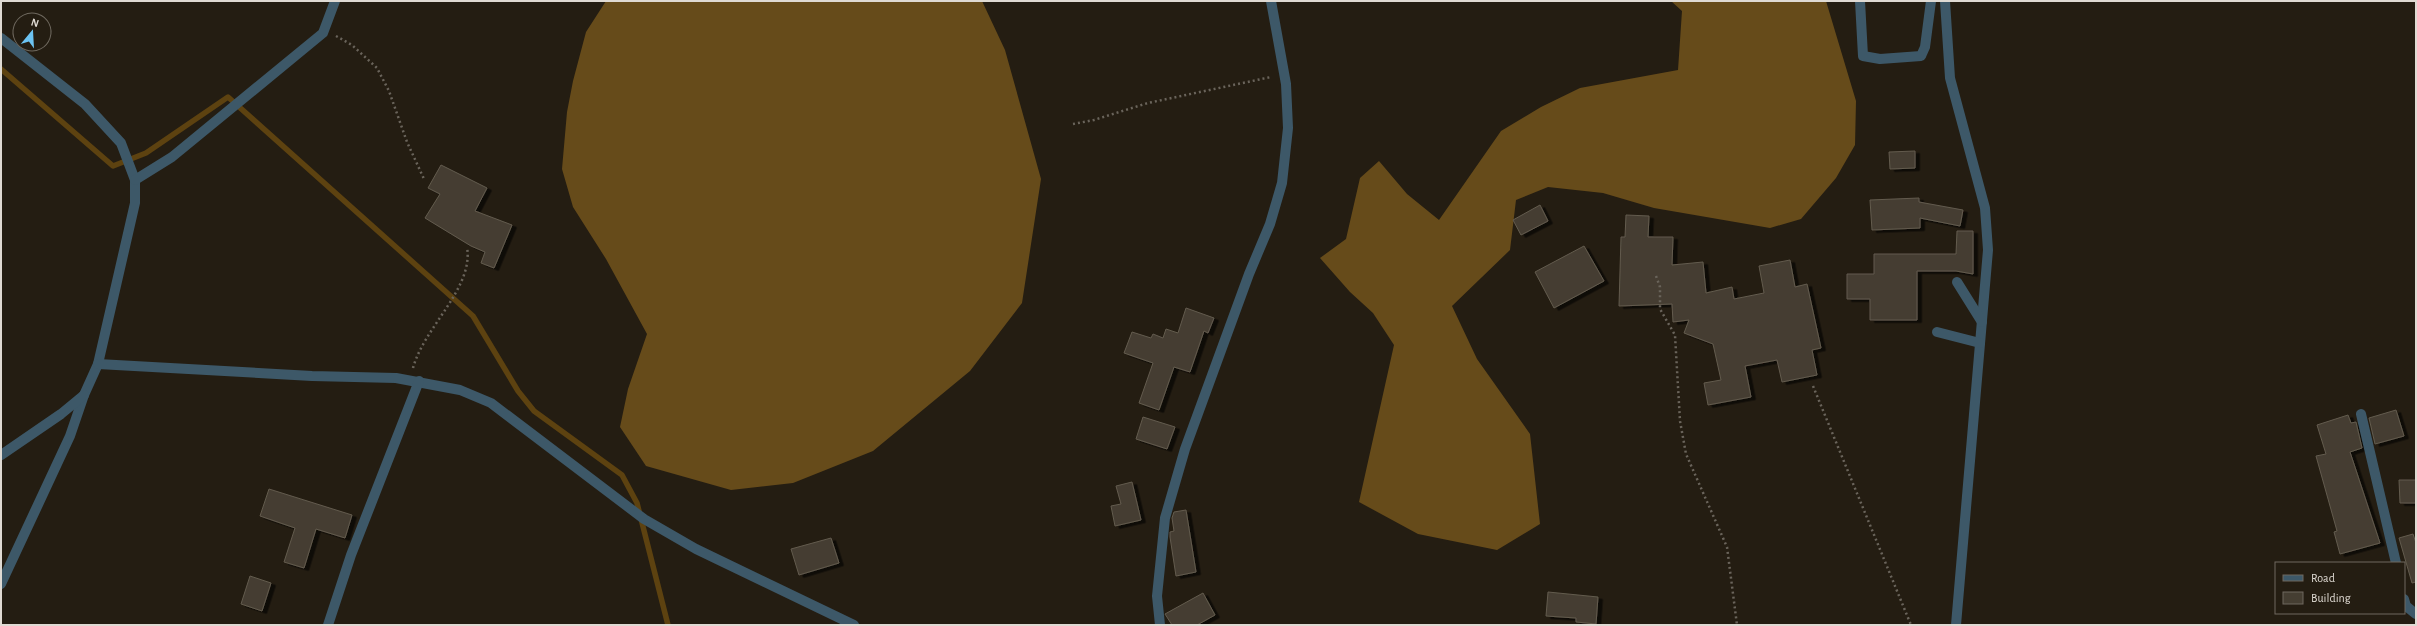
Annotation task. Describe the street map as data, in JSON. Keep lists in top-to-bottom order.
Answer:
{
  "legend": ["Road", "Building"],
  "north": "top"
}
